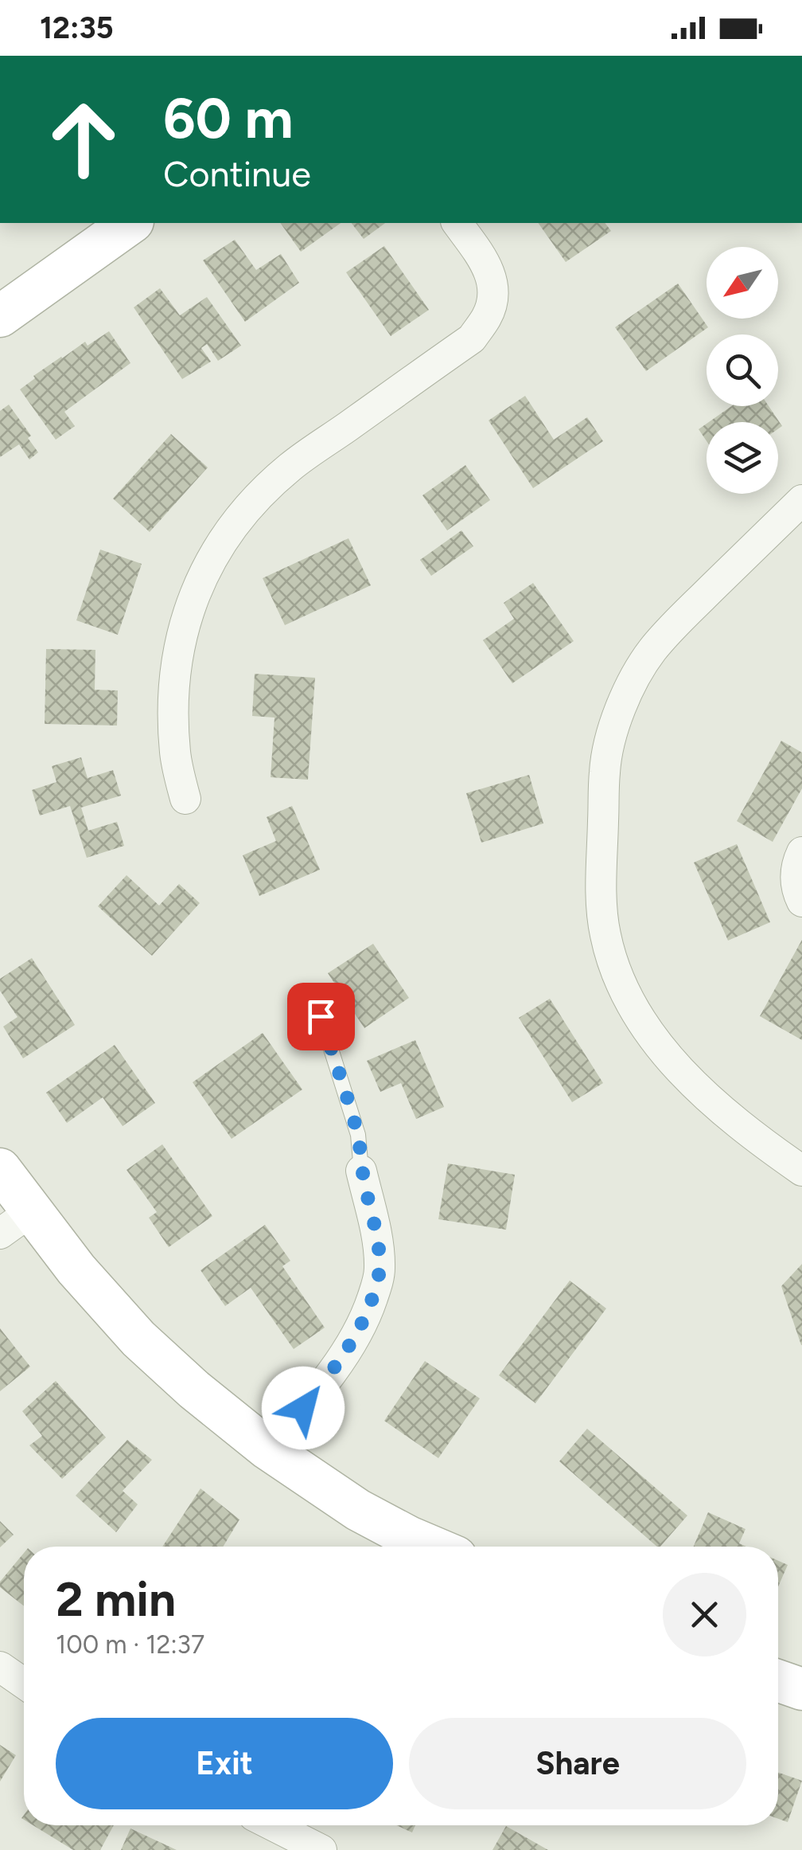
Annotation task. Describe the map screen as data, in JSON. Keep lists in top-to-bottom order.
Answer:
{
  "north": "bottom left",
  "page": {
    "status": "12:35",
    "turn": ["60 m", "Continue"],
    "heading": ["2 min", "100 m · 12:37"],
    "buttons": ["Exit", "Share"]
  }
}
